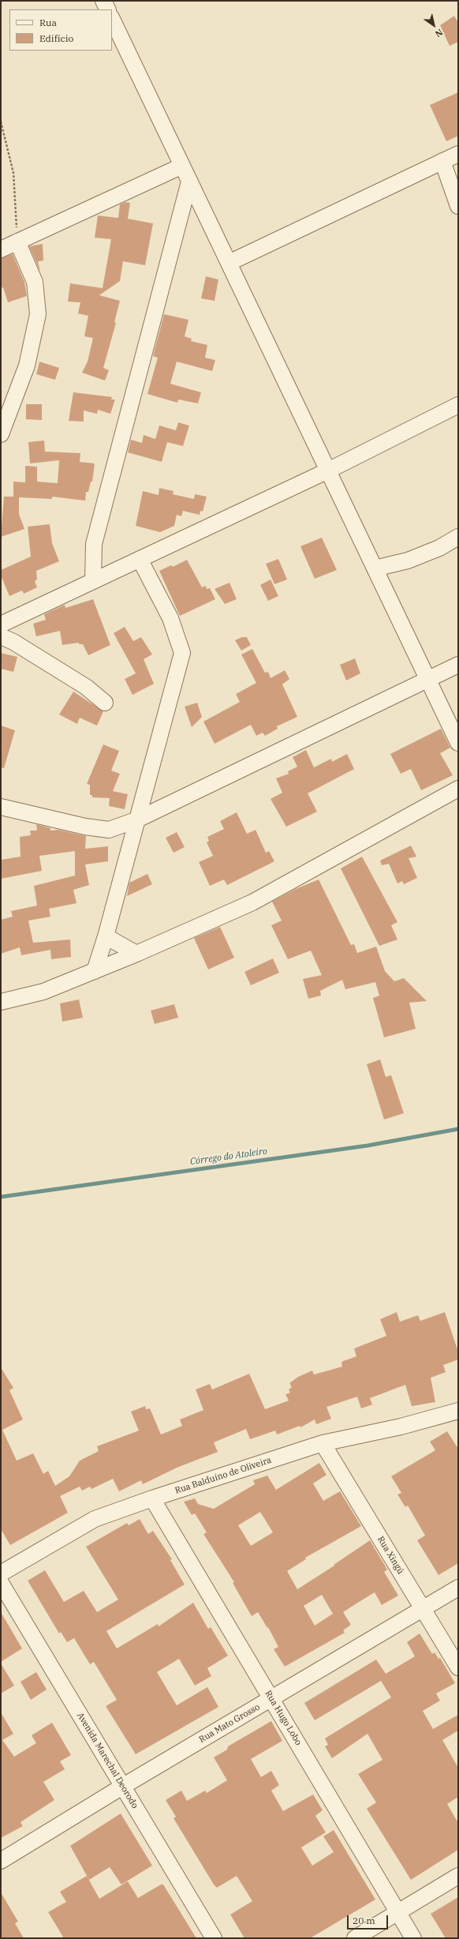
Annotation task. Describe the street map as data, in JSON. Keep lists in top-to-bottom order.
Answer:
{
  "streets": {
    "street": [
      "Rua Balduíno de Oliveira",
      "Rua Xingú",
      "Rua Hugo Lobo",
      "Rua Mato Grosso",
      "Avenida Marechal Deorodo"
    ]
  },
  "crossings": [
    ["Rua Balduíno de Oliveira", "Rua Xingú"],
    ["Rua Balduíno de Oliveira", "Rua Hugo Lobo"],
    ["Rua Xingú", "Rua Mato Grosso"],
    ["Rua Hugo Lobo", "Rua Mato Grosso"],
    ["Rua Mato Grosso", "Avenida Marechal Deorodo"]
  ],
  "water": ["Córrego do Atoleiro"],
  "legend": ["Rua", "Edifício"],
  "scale_bar": "20 m",
  "north": "bottom right"
}
